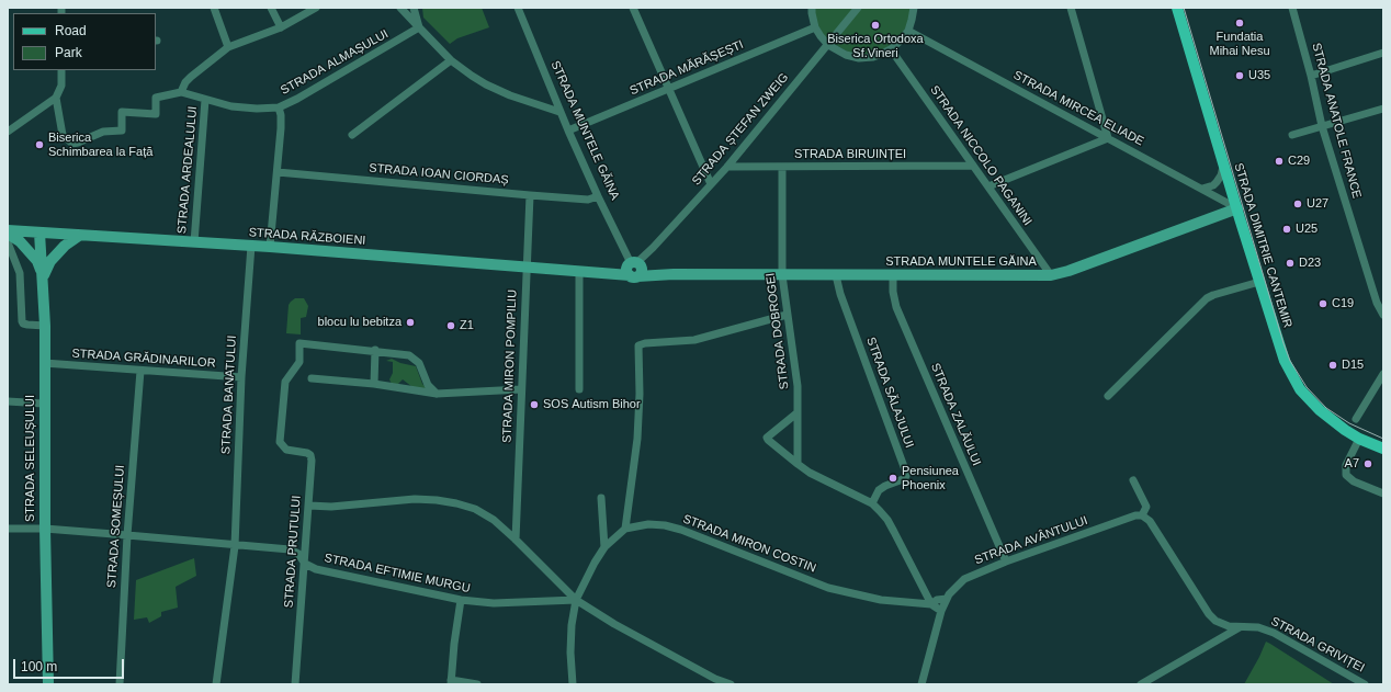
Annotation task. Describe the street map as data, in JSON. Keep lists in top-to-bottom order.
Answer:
{
  "streets": {
    "main road": ["STRADA DIMITRIE CANTEMIR"],
    "street": [
      "STRADA ALMAȘULUI",
      "STRADA MĂRĂȘEȘTI",
      "STRADA MIRCEA ELIADE",
      "STRADA ANATOLE FRANCE",
      "STRADA ȘTEFAN ZWEIG",
      "STRADA MUNTELE GĂINA",
      "STRADA BIRUINȚEI",
      "STRADA NICCOLO PAGANINI",
      "STRADA ARDEALULUI",
      "STRADA IOAN CIORDAȘ",
      "STRADA RĂZBOIENI",
      "STRADA DOBROGEI",
      "STRADA GRĂDINARILOR",
      "STRADA MIRON POMPILIU",
      "STRADA SĂLAJULUI",
      "STRADA BANATULUI",
      "STRADA ZALĂULUI",
      "STRADA SELEUȘULUI",
      "STRADA SOMEȘULUI",
      "STRADA AVÂNTULUI",
      "STRADA MIRON COSTIN",
      "STRADA PRUTULUI",
      "STRADA EFTIMIE MURGU",
      "STRADA GRIVIȚEI"
    ]
  },
  "crossings": [
    ["STRADA ALMAȘULUI", "STRADA ARDEALULUI"],
    ["STRADA MĂRĂȘEȘTI", "STRADA MUNTELE GĂINA"],
    ["STRADA MIRCEA ELIADE", "STRADA MUNTELE GĂINA"],
    ["STRADA MIRCEA ELIADE", "STRADA DIMITRIE CANTEMIR"],
    ["STRADA ȘTEFAN ZWEIG", "STRADA MUNTELE GĂINA"],
    ["STRADA ȘTEFAN ZWEIG", "STRADA BIRUINȚEI"],
    ["STRADA ȘTEFAN ZWEIG", "STRADA RĂZBOIENI"],
    ["STRADA MUNTELE GĂINA", "STRADA NICCOLO PAGANINI"],
    ["STRADA MUNTELE GĂINA", "STRADA IOAN CIORDAȘ"],
    ["STRADA MUNTELE GĂINA", "STRADA RĂZBOIENI"],
    ["STRADA MUNTELE GĂINA", "STRADA DIMITRIE CANTEMIR"],
    ["STRADA MUNTELE GĂINA", "STRADA DOBROGEI"],
    ["STRADA MUNTELE GĂINA", "STRADA SĂLAJULUI"],
    ["STRADA MUNTELE GĂINA", "STRADA ZALĂULUI"],
    ["STRADA BIRUINȚEI", "STRADA NICCOLO PAGANINI"],
    ["STRADA BIRUINȚEI", "STRADA DOBROGEI"],
    ["STRADA ARDEALULUI", "STRADA RĂZBOIENI"],
    ["STRADA IOAN CIORDAȘ", "STRADA MIRON POMPILIU"],
    ["STRADA RĂZBOIENI", "STRADA MIRON POMPILIU"],
    ["STRADA RĂZBOIENI", "STRADA BANATULUI"],
    ["STRADA RĂZBOIENI", "STRADA SELEUȘULUI"],
    ["STRADA GRĂDINARILOR", "STRADA BANATULUI"],
    ["STRADA GRĂDINARILOR", "STRADA SELEUȘULUI"],
    ["STRADA GRĂDINARILOR", "STRADA SOMEȘULUI"],
    ["STRADA BANATULUI", "STRADA EFTIMIE MURGU"],
    ["STRADA ZALĂULUI", "STRADA AVÂNTULUI"],
    ["STRADA SELEUȘULUI", "STRADA EFTIMIE MURGU"],
    ["STRADA SOMEȘULUI", "STRADA EFTIMIE MURGU"],
    ["STRADA AVÂNTULUI", "STRADA MIRON COSTIN"],
    ["STRADA AVÂNTULUI", "STRADA GRIVIȚEI"],
    ["STRADA PRUTULUI", "STRADA EFTIMIE MURGU"]
  ],
  "places": [
    "Fundatia Mihai Nesu",
    "Biserica Ortodoxa Sf.Vineri",
    "U35",
    "Biserica Schimbarea la Față",
    "C29",
    "U27",
    "U25",
    "D23",
    "C19",
    "blocu lu bebitza",
    "Z1",
    "D15",
    "SOS Autism Bihor",
    "A7",
    "Pensiunea Phoenix"
  ],
  "legend": ["Road", "Park"],
  "scale_bar": "100 m"
}
